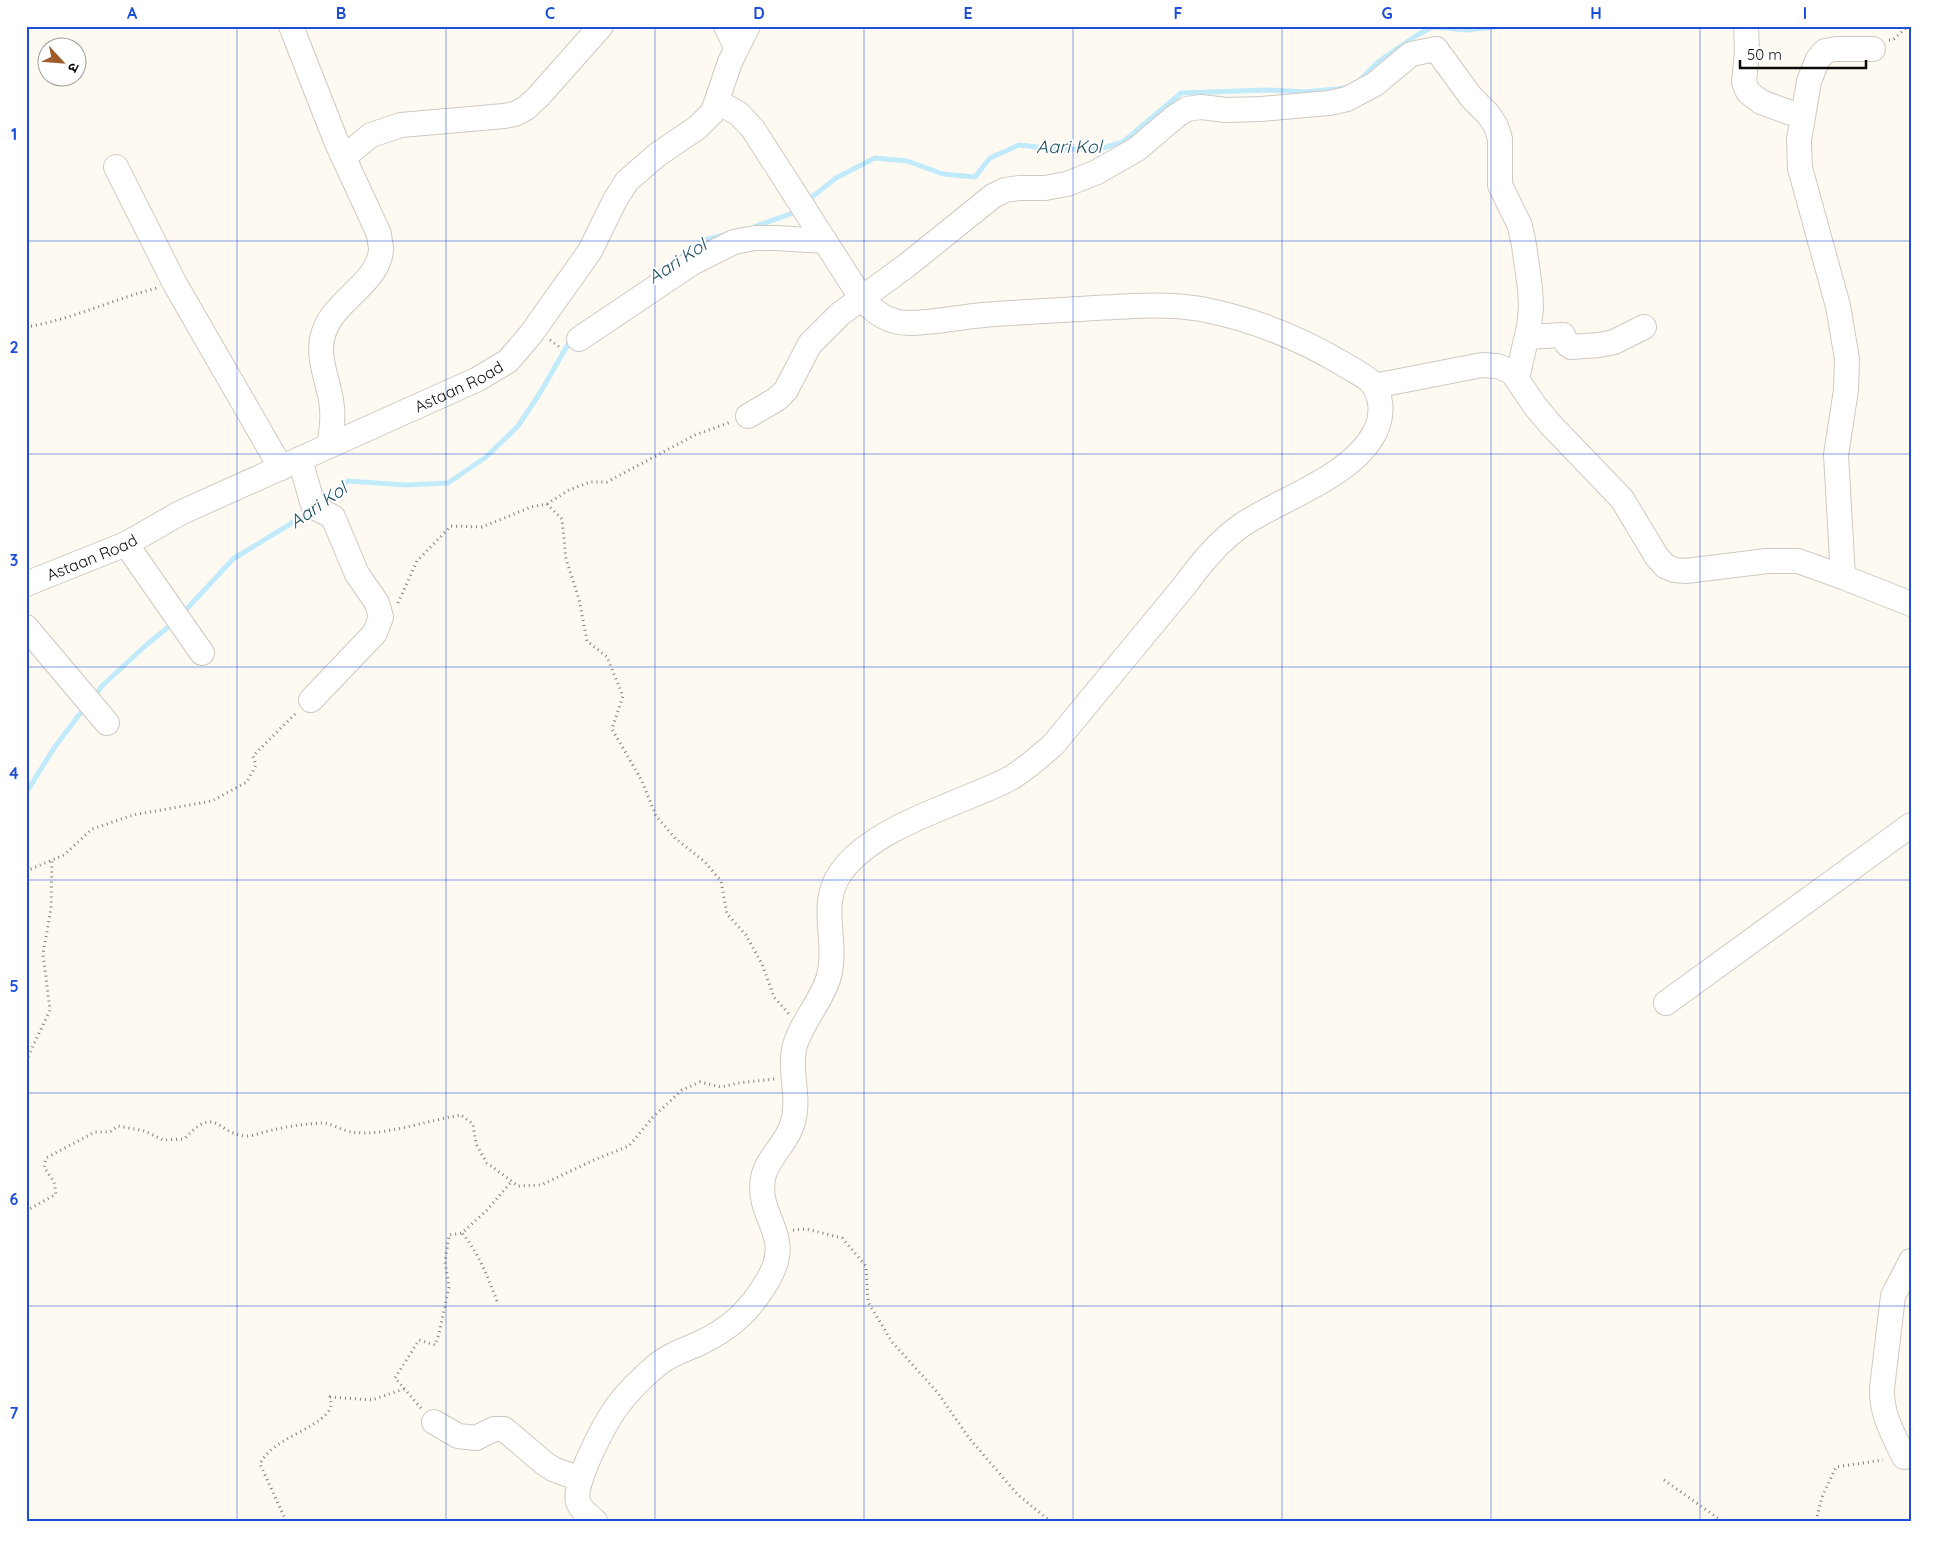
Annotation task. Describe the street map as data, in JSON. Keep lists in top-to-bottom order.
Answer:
{
  "streets": {
    "street": ["Astaan Road"]
  },
  "water": ["Aari Kol"],
  "scale_bar": "50 m",
  "north": "bottom right",
  "grid": {
    "columns": [
      "A",
      "B",
      "C",
      "D",
      "E",
      "F",
      "G",
      "H",
      "I"
    ],
    "rows": [
      "1",
      "2",
      "3",
      "4",
      "5",
      "6",
      "7"
    ]
  }
}
